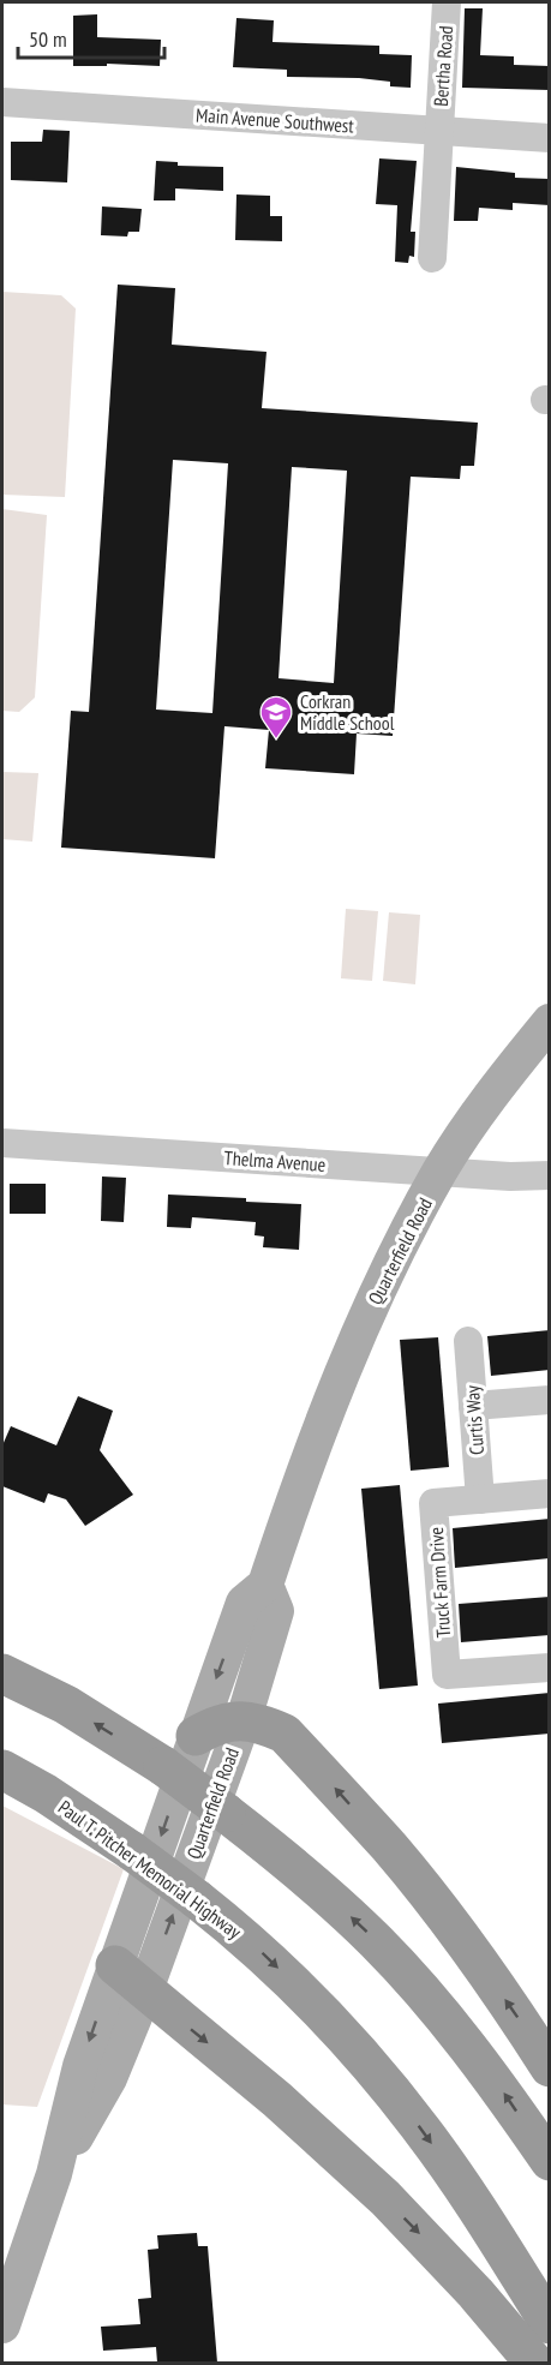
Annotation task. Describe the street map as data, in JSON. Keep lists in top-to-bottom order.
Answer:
{
  "streets": {
    "highway": ["Paul T. Pitcher Memorial Highway"],
    "main road": ["Quarterfield Road"],
    "street": [
      "Bertha Road",
      "Main Avenue Southwest",
      "Thelma Avenue",
      "Curtis Way",
      "Truck Farm Drive"
    ]
  },
  "crossings": [
    ["Bertha Road", "Main Avenue Southwest"],
    ["Thelma Avenue", "Quarterfield Road"],
    ["Curtis Way", "Truck Farm Drive"]
  ],
  "places": {
    "school or university": ["Corkran Middle School"]
  },
  "scale_bar": "50 m"
}
